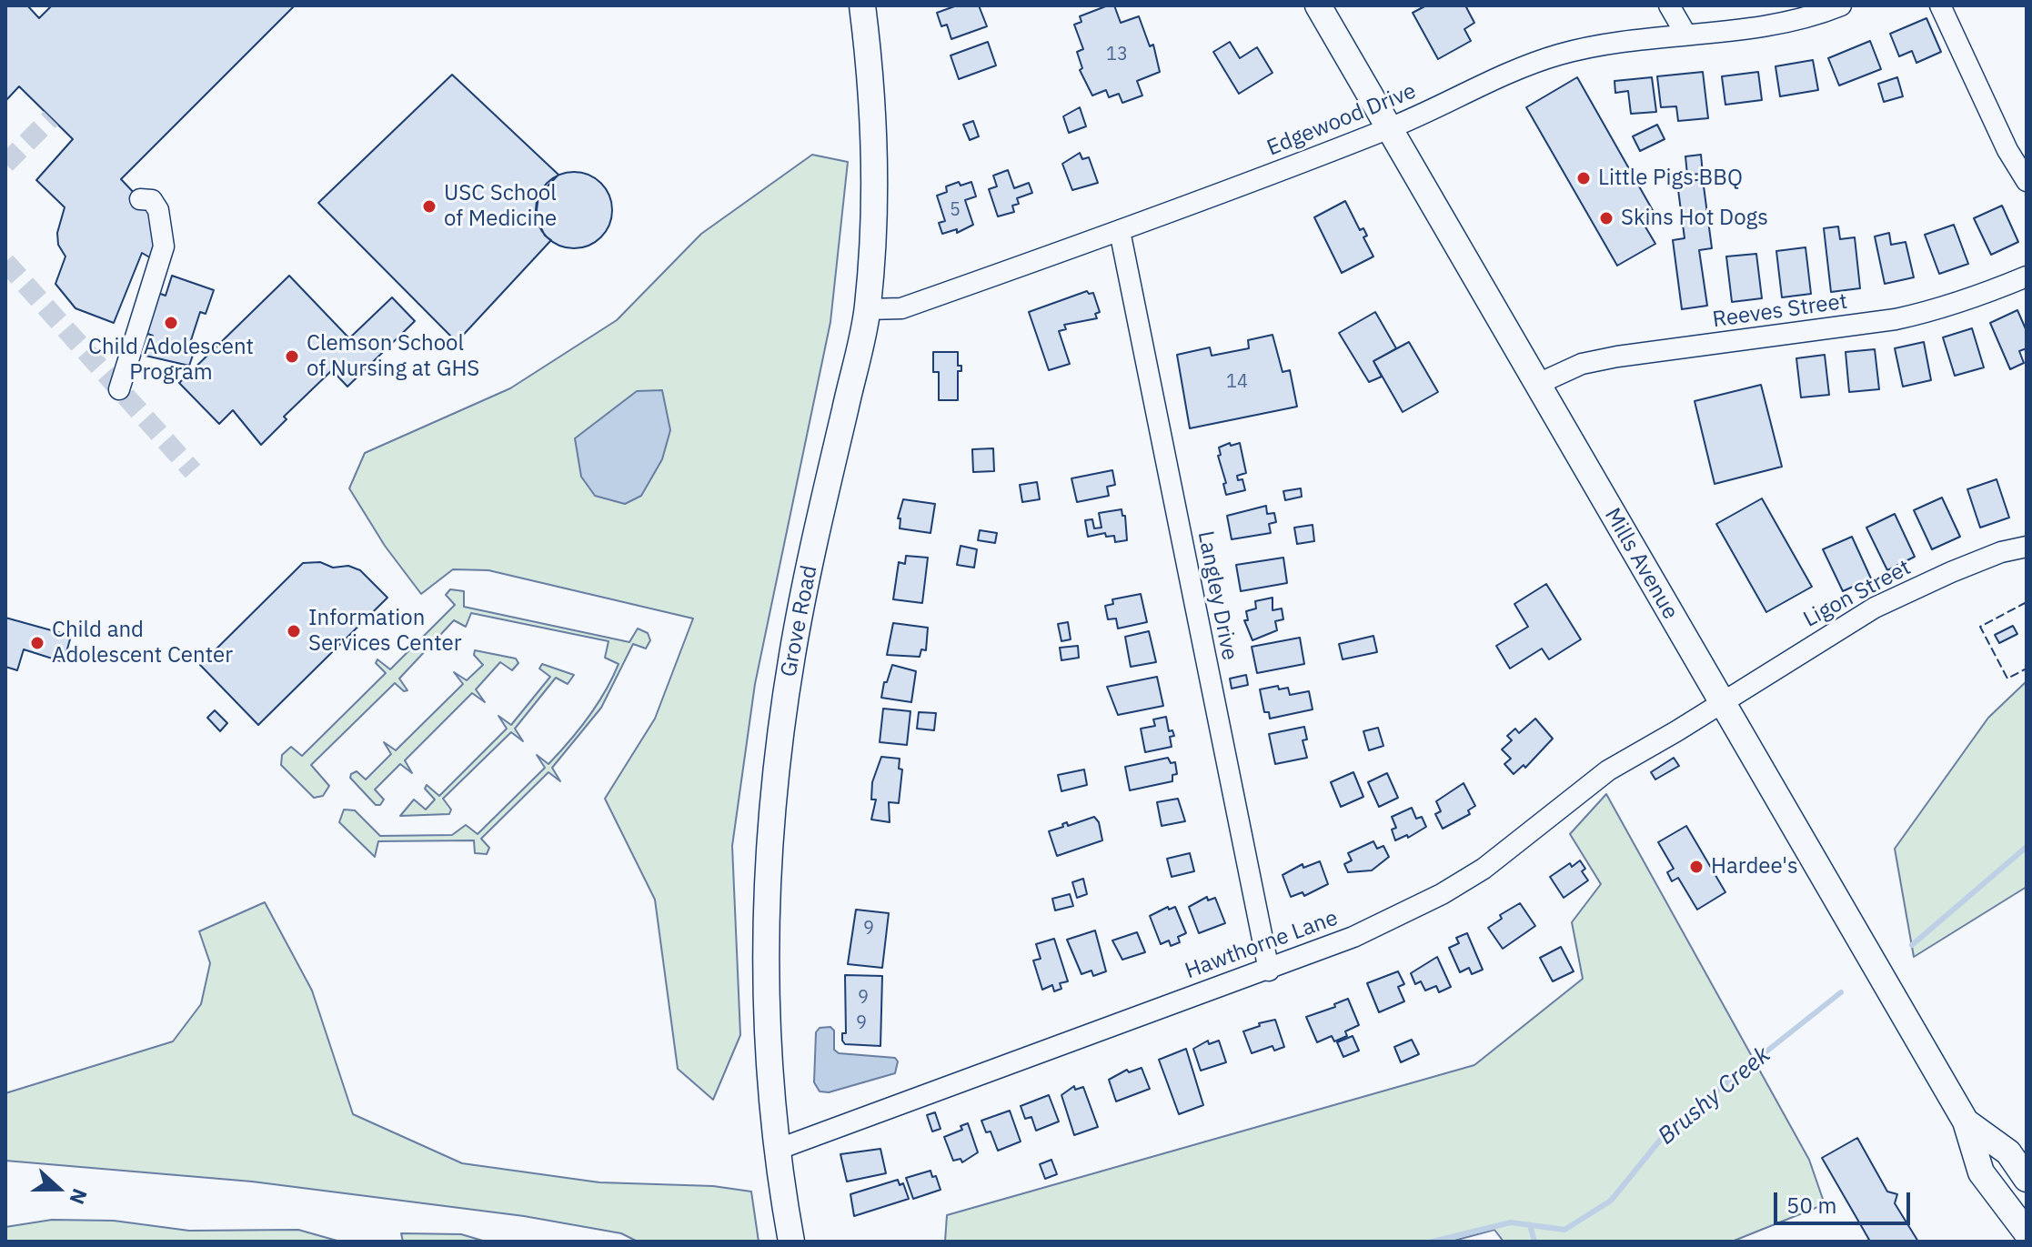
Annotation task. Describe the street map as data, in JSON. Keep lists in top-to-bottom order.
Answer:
{
  "streets": {
    "main road": ["Mills Avenue", "Grove Road"],
    "street": [
      "Edgewood Drive",
      "Reeves Street",
      "Ligon Street",
      "Langley Drive",
      "Hawthorne Lane"
    ]
  },
  "crossings": [
    ["Edgewood Drive", "Mills Avenue"],
    ["Edgewood Drive", "Langley Drive"],
    ["Edgewood Drive", "Grove Road"],
    ["Reeves Street", "Mills Avenue"],
    ["Mills Avenue", "Ligon Street"],
    ["Mills Avenue", "Hawthorne Lane"],
    ["Ligon Street", "Hawthorne Lane"],
    ["Langley Drive", "Hawthorne Lane"],
    ["Grove Road", "Hawthorne Lane"]
  ],
  "water": ["Brushy Creek"],
  "places": [
    "Little Pigs BBQ",
    "USC School of Medicine",
    "Skins Hot Dogs",
    "Child Adolescent Program",
    "Clemson School of Nursing at GHS",
    "Information Services Center",
    "Child and Adolescent Center",
    "Hardee's"
  ],
  "house_numbers": [
    "13",
    "5",
    "14",
    "9",
    "9",
    "9"
  ],
  "scale_bar": "50 m",
  "north": "right"
}
